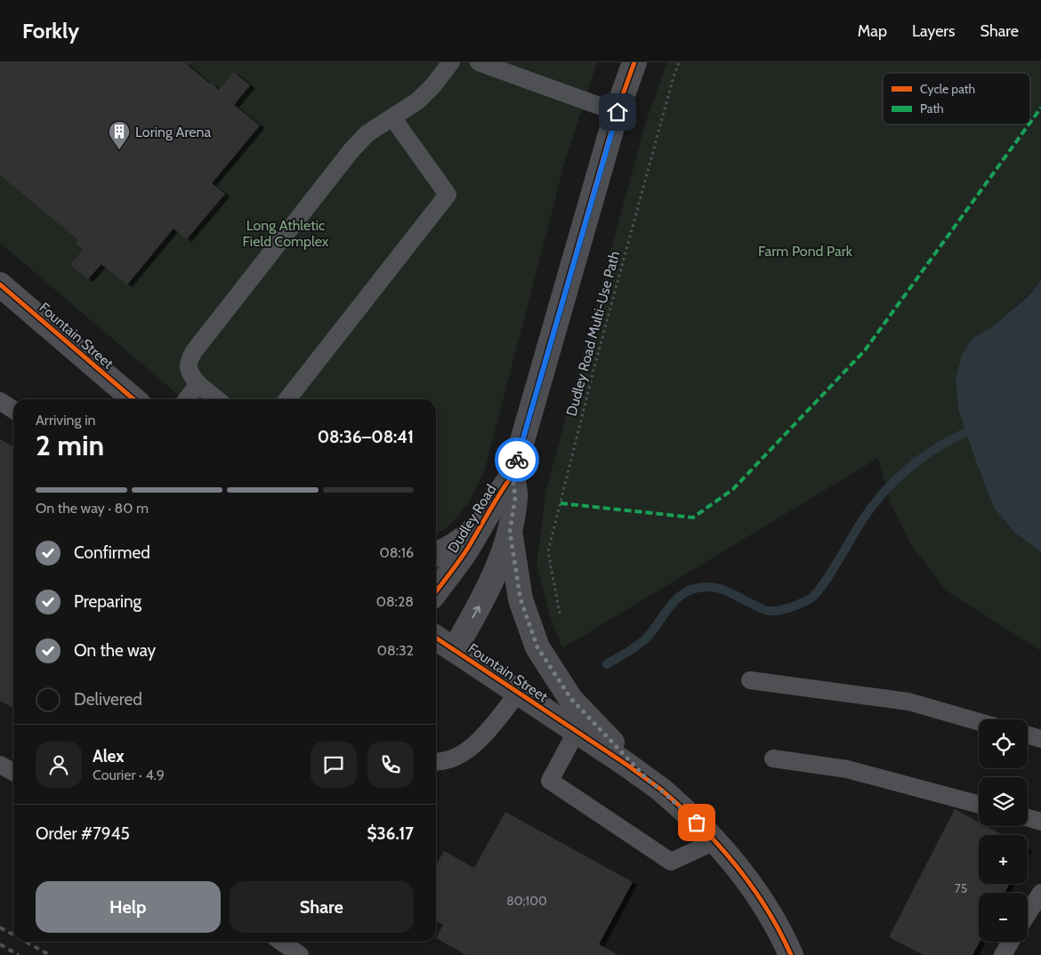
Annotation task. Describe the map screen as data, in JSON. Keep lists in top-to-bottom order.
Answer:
{
  "streets": {
    "street": ["Fountain Street", "Dudley Road"],
    "path": ["Dudley Road Multi-Use Path"]
  },
  "crossings": [
    ["Fountain Street", "Dudley Road"]
  ],
  "parks": ["Long Athletic Field Complex", "Farm Pond Park"],
  "places": {
    "building": ["Loring Arena"]
  },
  "house_numbers": ["75", "80;100"],
  "legend": ["Cycle path", "Path"],
  "page": {
    "header": "Forkly",
    "nav": ["Map", "Layers", "Share"],
    "heading": ["2 min", "Arriving in", "08:36–08:41"],
    "panel": [
      "Alex",
      "Courier · 4.9",
      "Order #7945",
      "$36.17"
    ],
    "bar": "On the way · 80 m",
    "list": [
      ["Confirmed", "08:16"],
      ["Preparing", "08:28"],
      ["On the way", "08:32"],
      "Delivered"
    ],
    "map_buttons": ["+", "−"],
    "buttons": ["Help", "Share"]
  }
}
